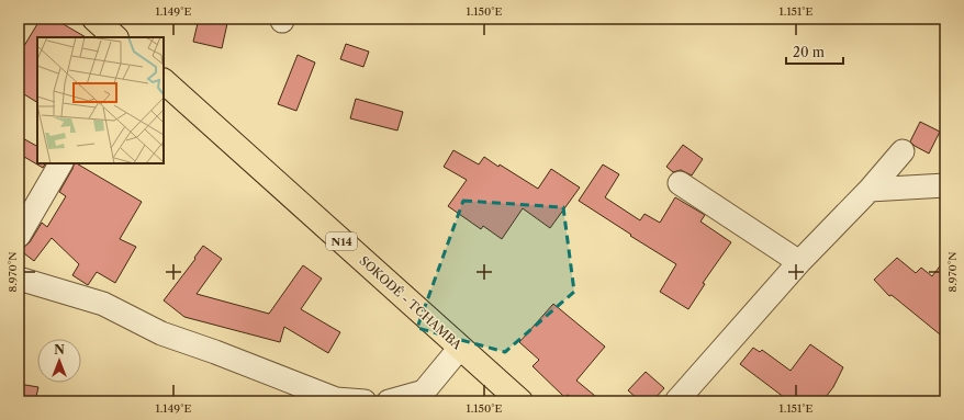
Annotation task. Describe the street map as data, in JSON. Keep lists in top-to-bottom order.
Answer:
{
  "streets": {
    "main road": ["N14", "SOKODÉ - TCHAMBA"]
  },
  "scale_bar": "20 m",
  "north": "top",
  "coordinates": [
    "1.149°E",
    "1.150°E",
    "1.151°E",
    "8.970°N"
  ]
}
